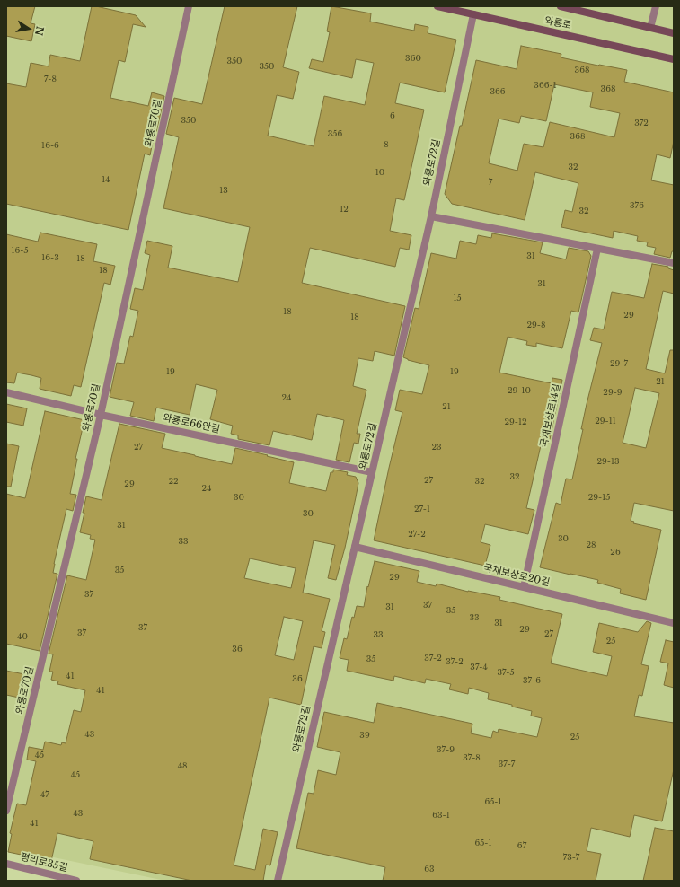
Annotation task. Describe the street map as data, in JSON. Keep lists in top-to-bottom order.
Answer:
{
  "streets": {
    "main road": ["와룡로"],
    "street": [
      "와룡로70길",
      "와룡로72길",
      "국채보상로14길",
      "와룡로66안길",
      "국채보상로20길",
      "평리로35길"
    ]
  },
  "crossings": [
    ["와룡로", "와룡로72길"],
    ["와룡로70길", "와룡로66안길"],
    ["와룡로72길", "와룡로66안길"],
    ["와룡로72길", "국채보상로20길"],
    ["국채보상로14길", "국채보상로20길"]
  ],
  "house_numbers": [
    "360",
    "350",
    "350",
    "368",
    "7-8",
    "366-1",
    "368",
    "366",
    "6",
    "350",
    "372",
    "356",
    "368",
    "8",
    "16-6",
    "32",
    "10",
    "14",
    "7",
    "13",
    "376",
    "12",
    "32",
    "16-5",
    "31",
    "16-3",
    "18",
    "18",
    "31",
    "15",
    "18",
    "29",
    "18",
    "29-8",
    "29-7",
    "19",
    "19",
    "21",
    "29-10",
    "29-9",
    "24",
    "21",
    "29-11",
    "29-12",
    "27",
    "23",
    "29-13",
    "32",
    "27",
    "22",
    "32",
    "29",
    "24",
    "30",
    "29-15",
    "27-1",
    "30",
    "31",
    "27-2",
    "30",
    "33",
    "28",
    "26",
    "35",
    "29",
    "37",
    "37",
    "31",
    "35",
    "33",
    "31",
    "37",
    "29",
    "37",
    "27",
    "33",
    "40",
    "25",
    "36",
    "37-2",
    "35",
    "37-2",
    "37-4",
    "37-5",
    "41",
    "36",
    "37-6",
    "41",
    "43",
    "39",
    "25",
    "37-9",
    "45",
    "37-8",
    "37-7",
    "48",
    "45",
    "47",
    "65-1",
    "43",
    "63-1",
    "41",
    "65-1",
    "67",
    "73-7",
    "63"
  ],
  "north": "right"
}
